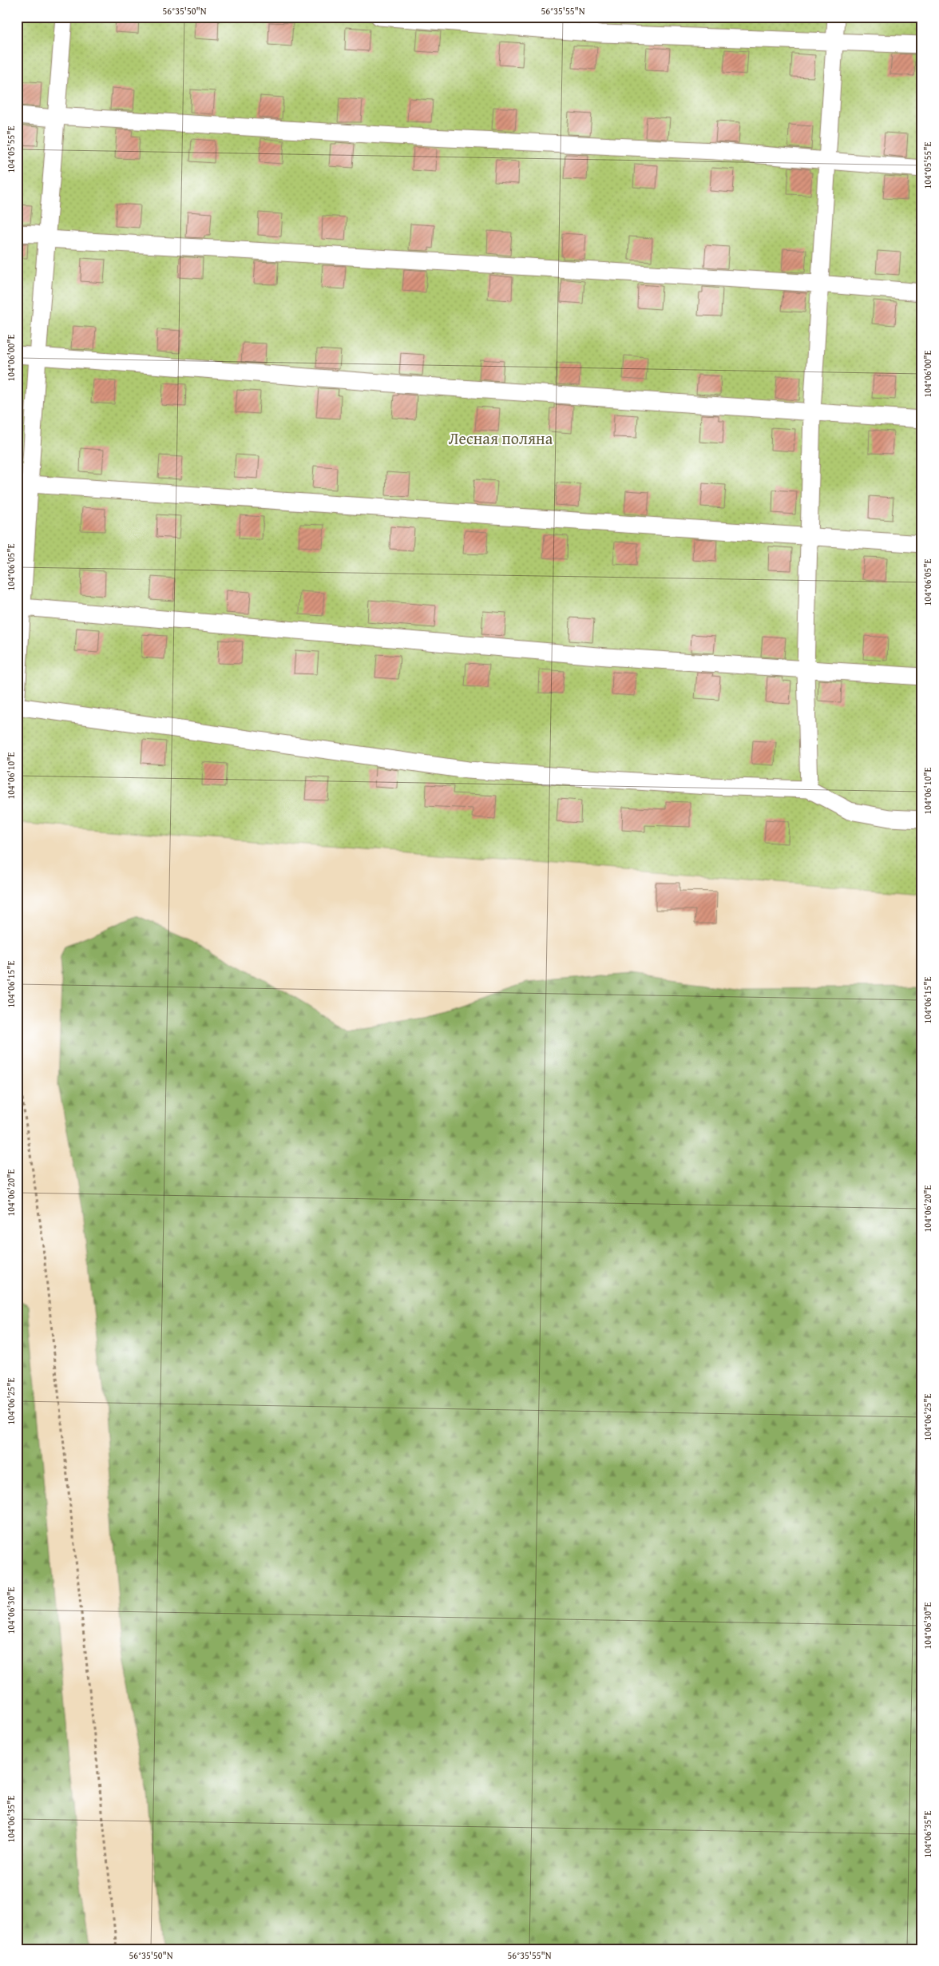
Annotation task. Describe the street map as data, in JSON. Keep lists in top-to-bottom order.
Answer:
{
  "parks": ["Лесная поляна"],
  "coordinates": [
    "56°35'50\"N",
    "56°35'55\"N",
    "104°05'55\"E",
    "104°06'00\"E",
    "104°06'05\"E",
    "104°06'10\"E",
    "104°06'15\"E",
    "104°06'20\"E",
    "104°06'25\"E",
    "104°06'30\"E",
    "104°06'35\"E"
  ]
}
